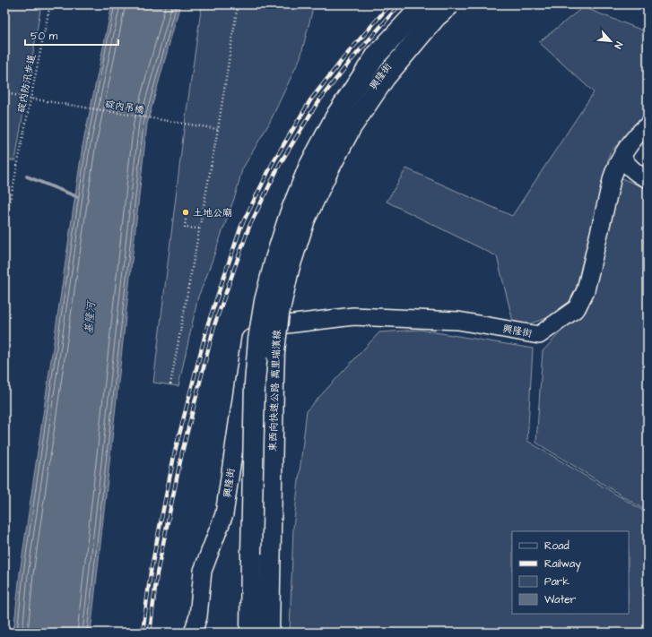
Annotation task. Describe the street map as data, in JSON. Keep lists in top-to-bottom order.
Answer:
{
  "streets": {
    "highway": ["東西向快速公路 萬里瑞濱線"],
    "street": ["興隆街"],
    "path": ["碇內防汛步道", "碇內吊橋"]
  },
  "crossings": [
    ["碇內防汛步道", "碇內吊橋"]
  ],
  "water": ["基隆河"],
  "places": ["土地公廟"],
  "legend": [
    "Road",
    "Railway",
    "Park",
    "Water"
  ],
  "scale_bar": "50 m",
  "north": "bottom right"
}
